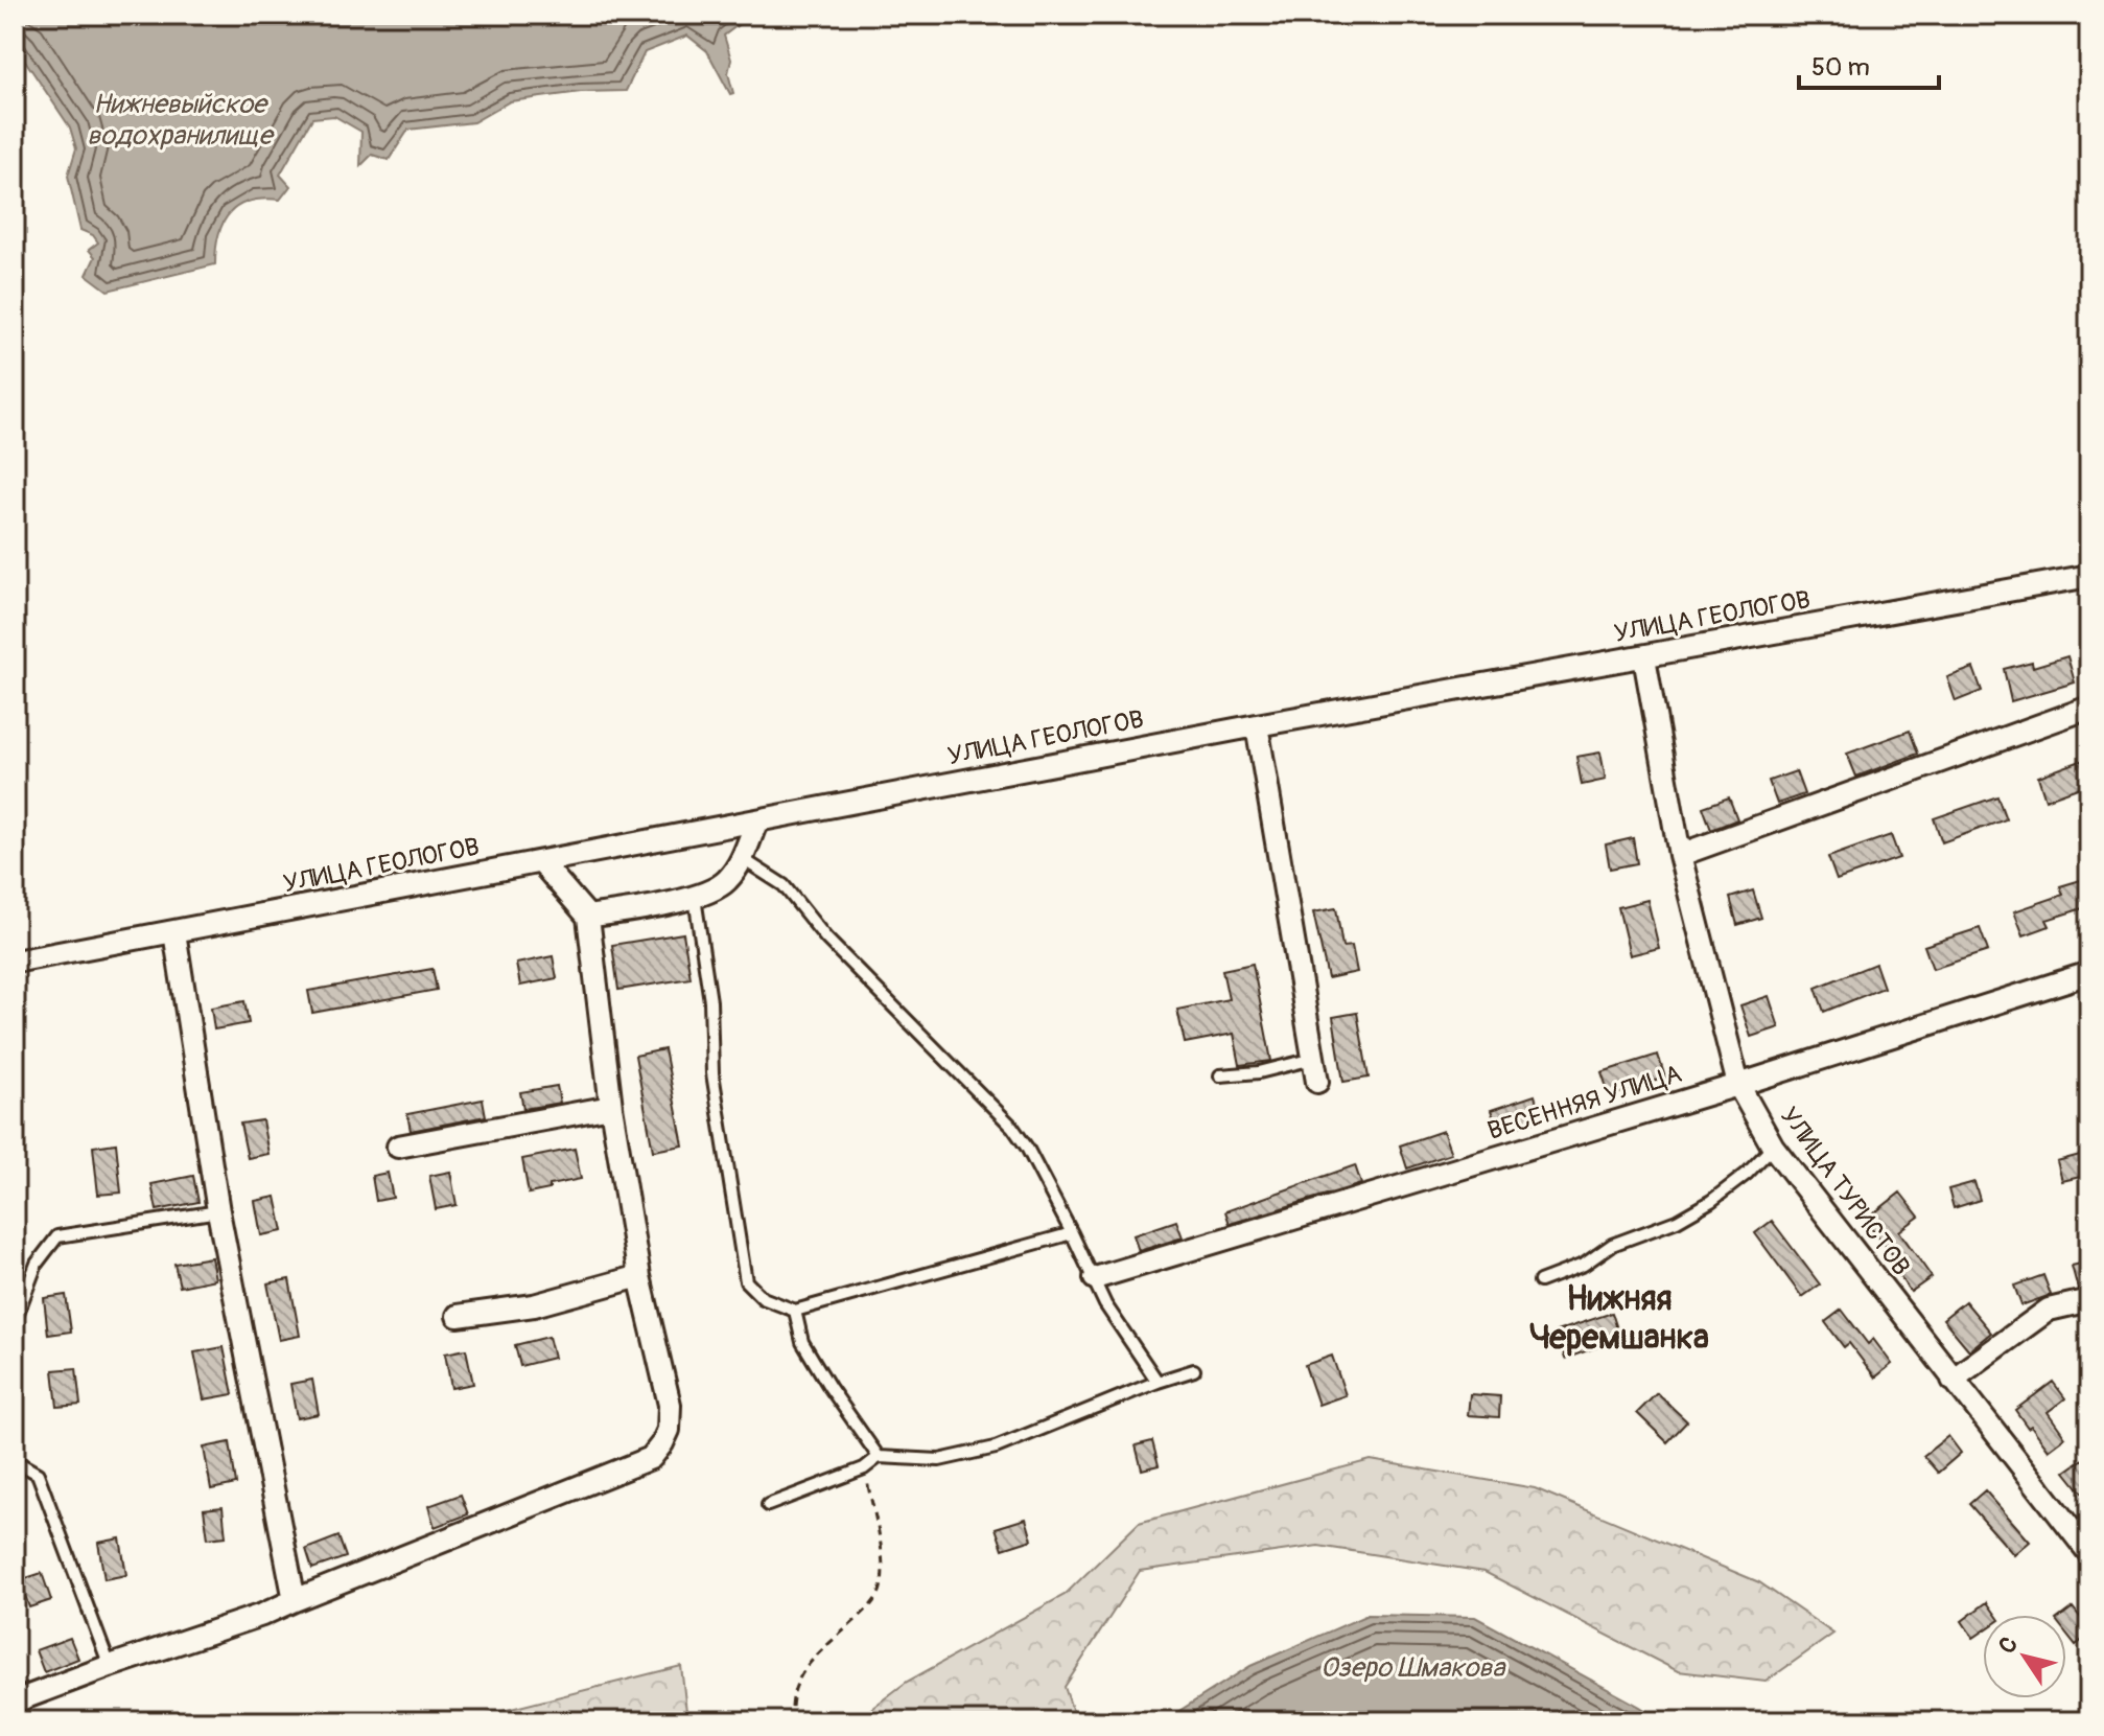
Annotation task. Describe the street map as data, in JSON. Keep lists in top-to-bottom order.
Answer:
{
  "streets": {
    "street": ["УЛИЦА ГЕОЛОГОВ", "ВЕСЕННЯЯ УЛИЦА", "УЛИЦА ТУРИСТОВ"]
  },
  "crossings": [
    ["УЛИЦА ГЕОЛОГОВ", "УЛИЦА ТУРИСТОВ"],
    ["ВЕСЕННЯЯ УЛИЦА", "УЛИЦА ТУРИСТОВ"]
  ],
  "districts": ["Нижняя Черемшанка"],
  "water": ["Нижневыйское водохранилище", "Озеро Шмакова"],
  "scale_bar": "50 m",
  "north": "top left"
}
